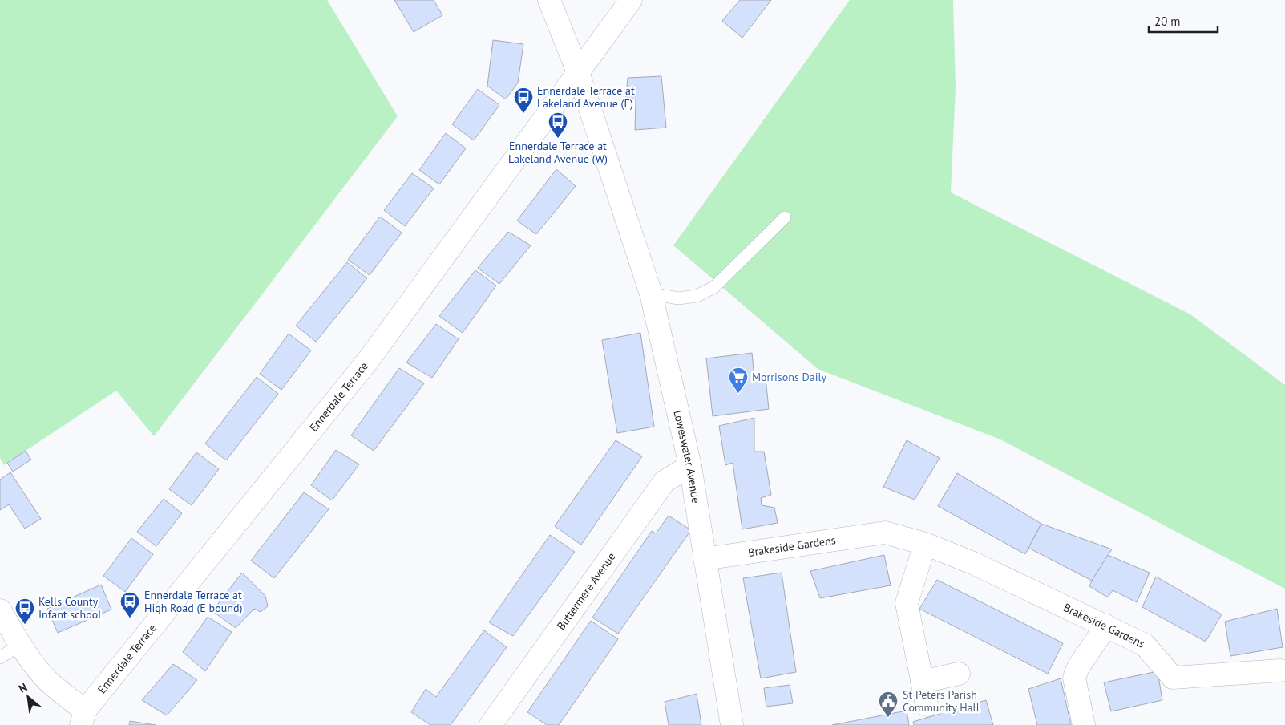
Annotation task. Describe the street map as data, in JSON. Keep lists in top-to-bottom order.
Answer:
{
  "streets": {
    "street": [
      "Ennerdale Terrace",
      "Loweswater Avenue",
      "Brakeside Gardens",
      "Buttermere Avenue"
    ]
  },
  "crossings": [
    ["Ennerdale Terrace", "Loweswater Avenue"],
    ["Loweswater Avenue", "Brakeside Gardens"],
    ["Loweswater Avenue", "Buttermere Avenue"]
  ],
  "places": {
    "bus stop": [
      "Ennerdale Terrace at Lakeland Avenue (E)",
      "Ennerdale Terrace at Lakeland Avenue (W)",
      "Ennerdale Terrace at High Road (E bound)",
      "Kells County Infant school"
    ],
    "supermarket": ["Morrisons Daily"],
    "public building": ["St Peters Parish Community Hall"]
  },
  "scale_bar": "20 m",
  "north": "top left"
}
